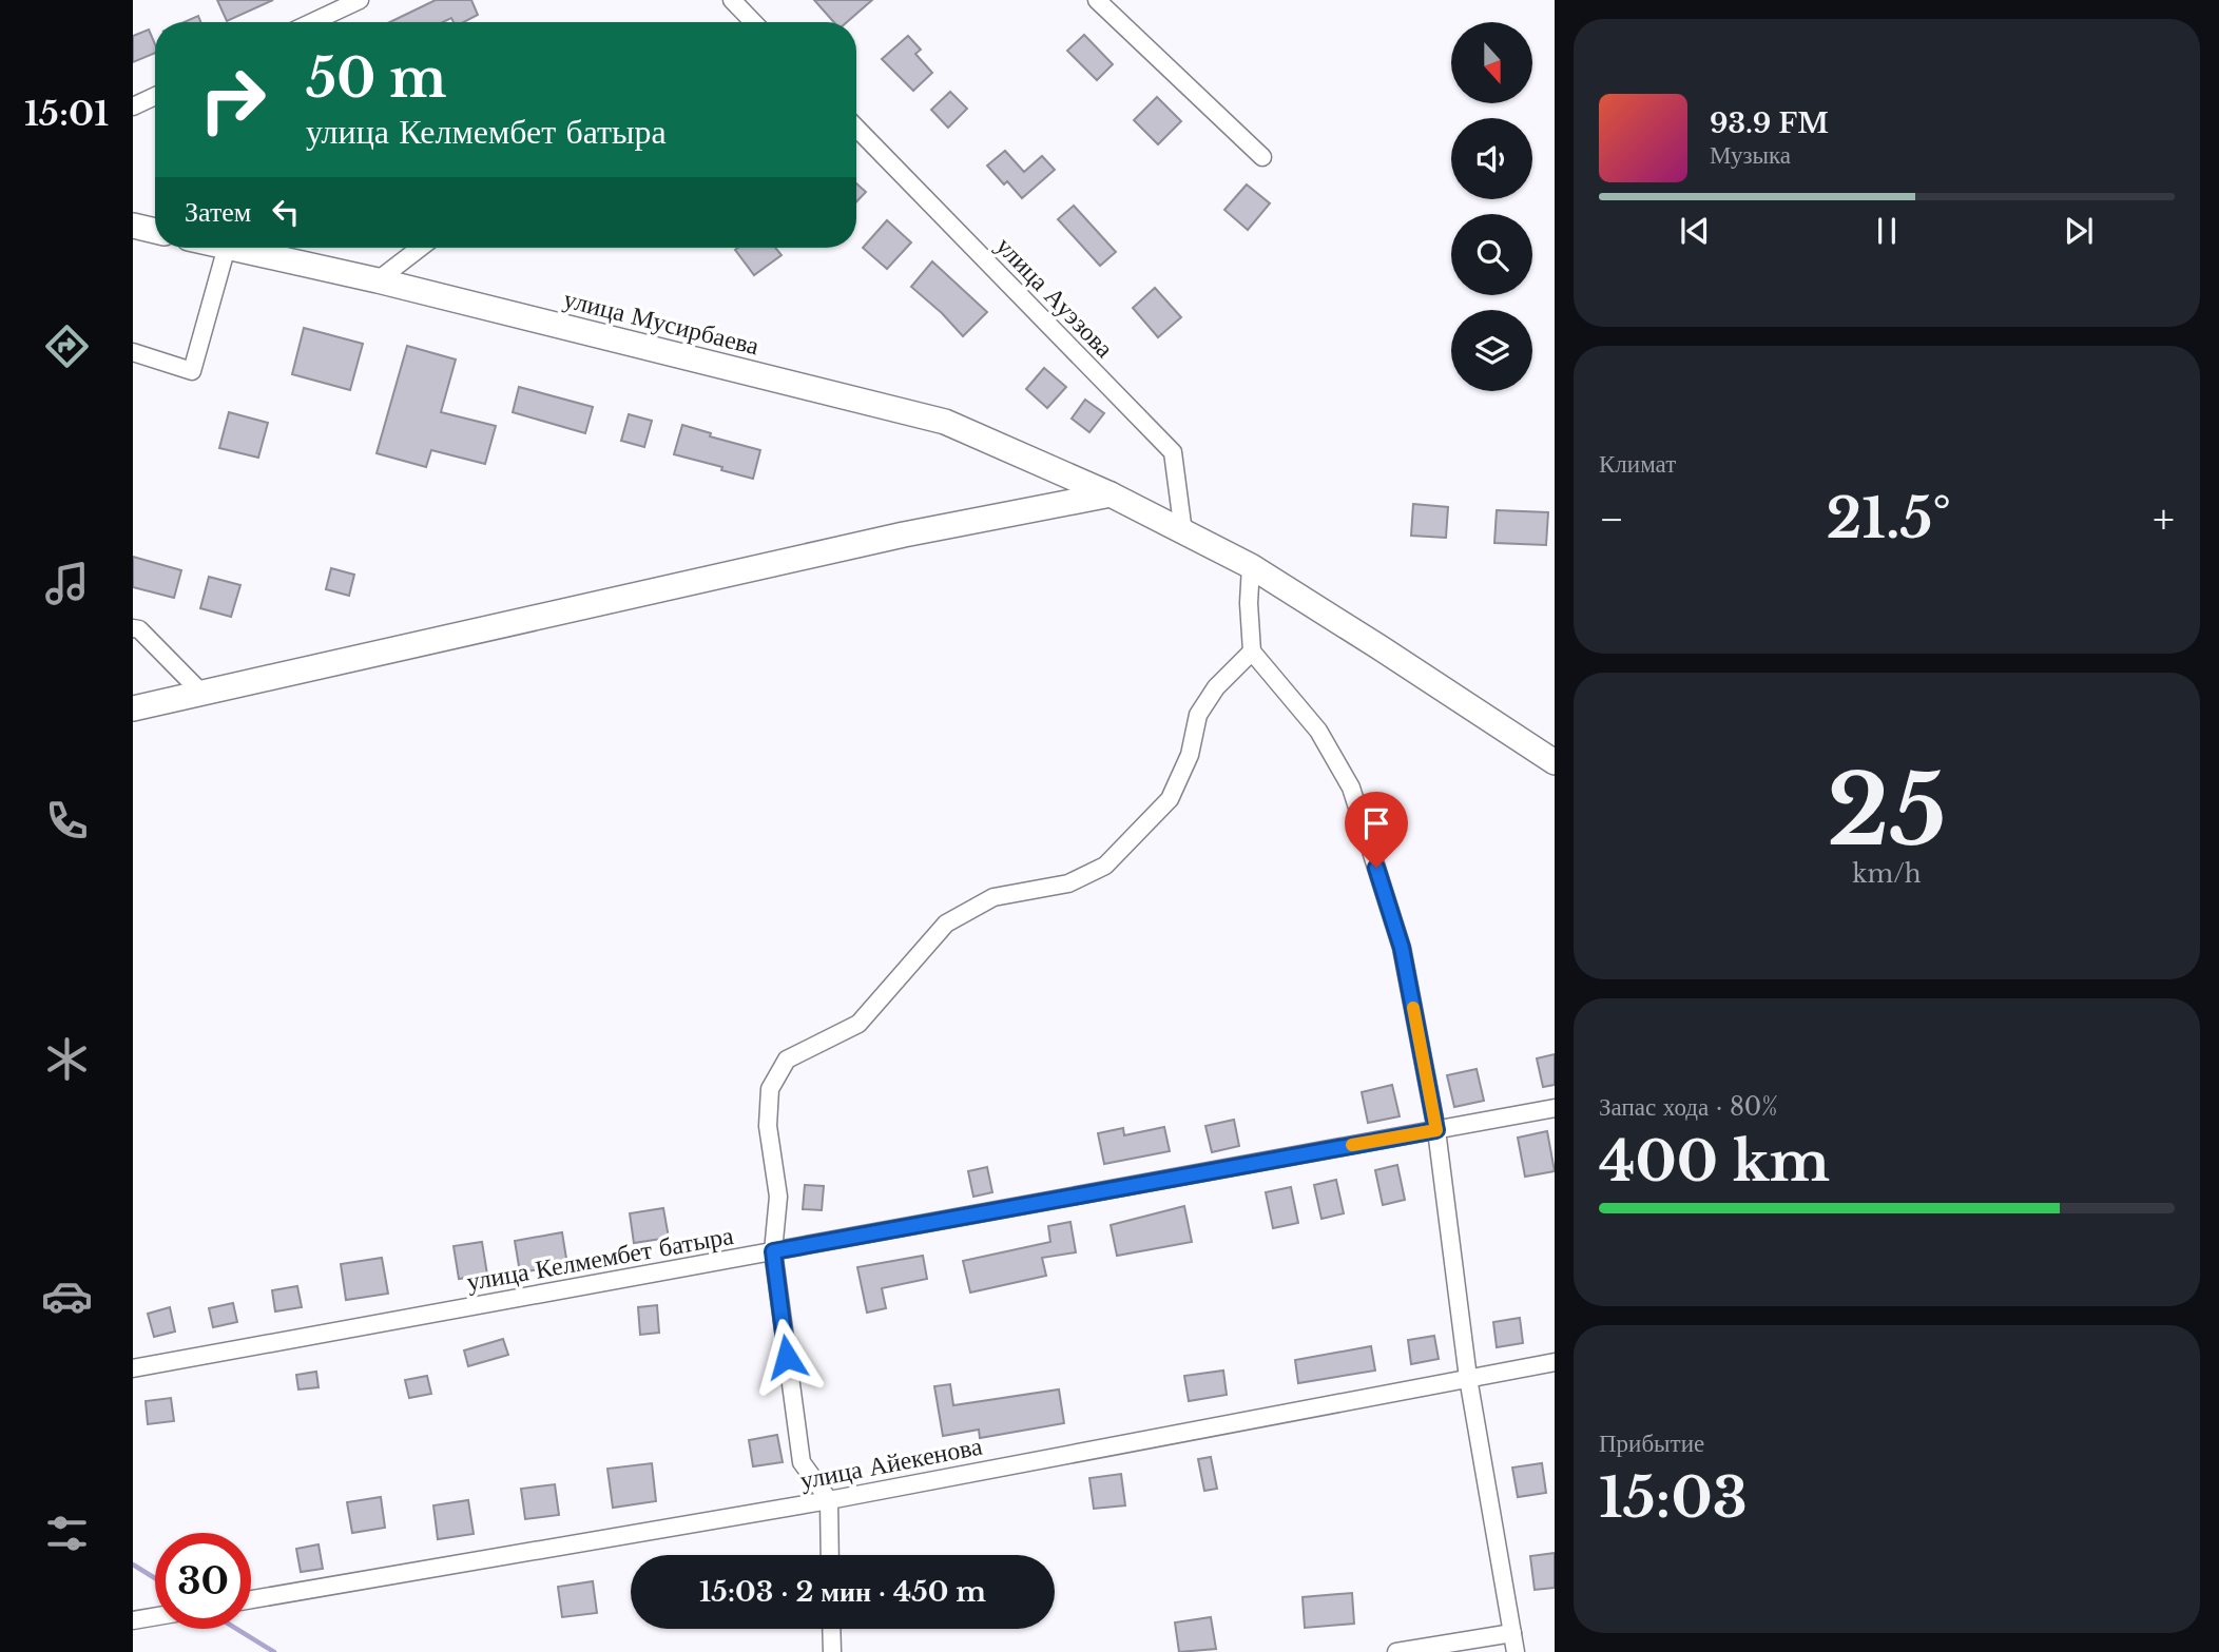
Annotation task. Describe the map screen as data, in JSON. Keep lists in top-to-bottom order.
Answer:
{
  "streets": {
    "main road": ["улица Мусирбаева"],
    "street": ["улица Ауэзова", "улица Келмембет батыра", "улица Айекенова"]
  },
  "crossings": [
    ["улица Ауэзова", "улица Мусирбаева"]
  ],
  "north": "bottom",
  "page": {
    "tabs": "15:01",
    "turn": ["50 m", "улица Келмембет батыра"],
    "song": ["93.9 FM", "Музыка"],
    "then": "Затем",
    "tile": [
      "Климат",
      ["25", "km/h"],
      ["Запас хода · 80%", "400 km"],
      ["Прибытие", "15:03"]
    ],
    "heat": ["−", "21.5°", "+"],
    "limit": "30",
    "trip": "15:03 · 2 мин · 450 m"
  }
}
